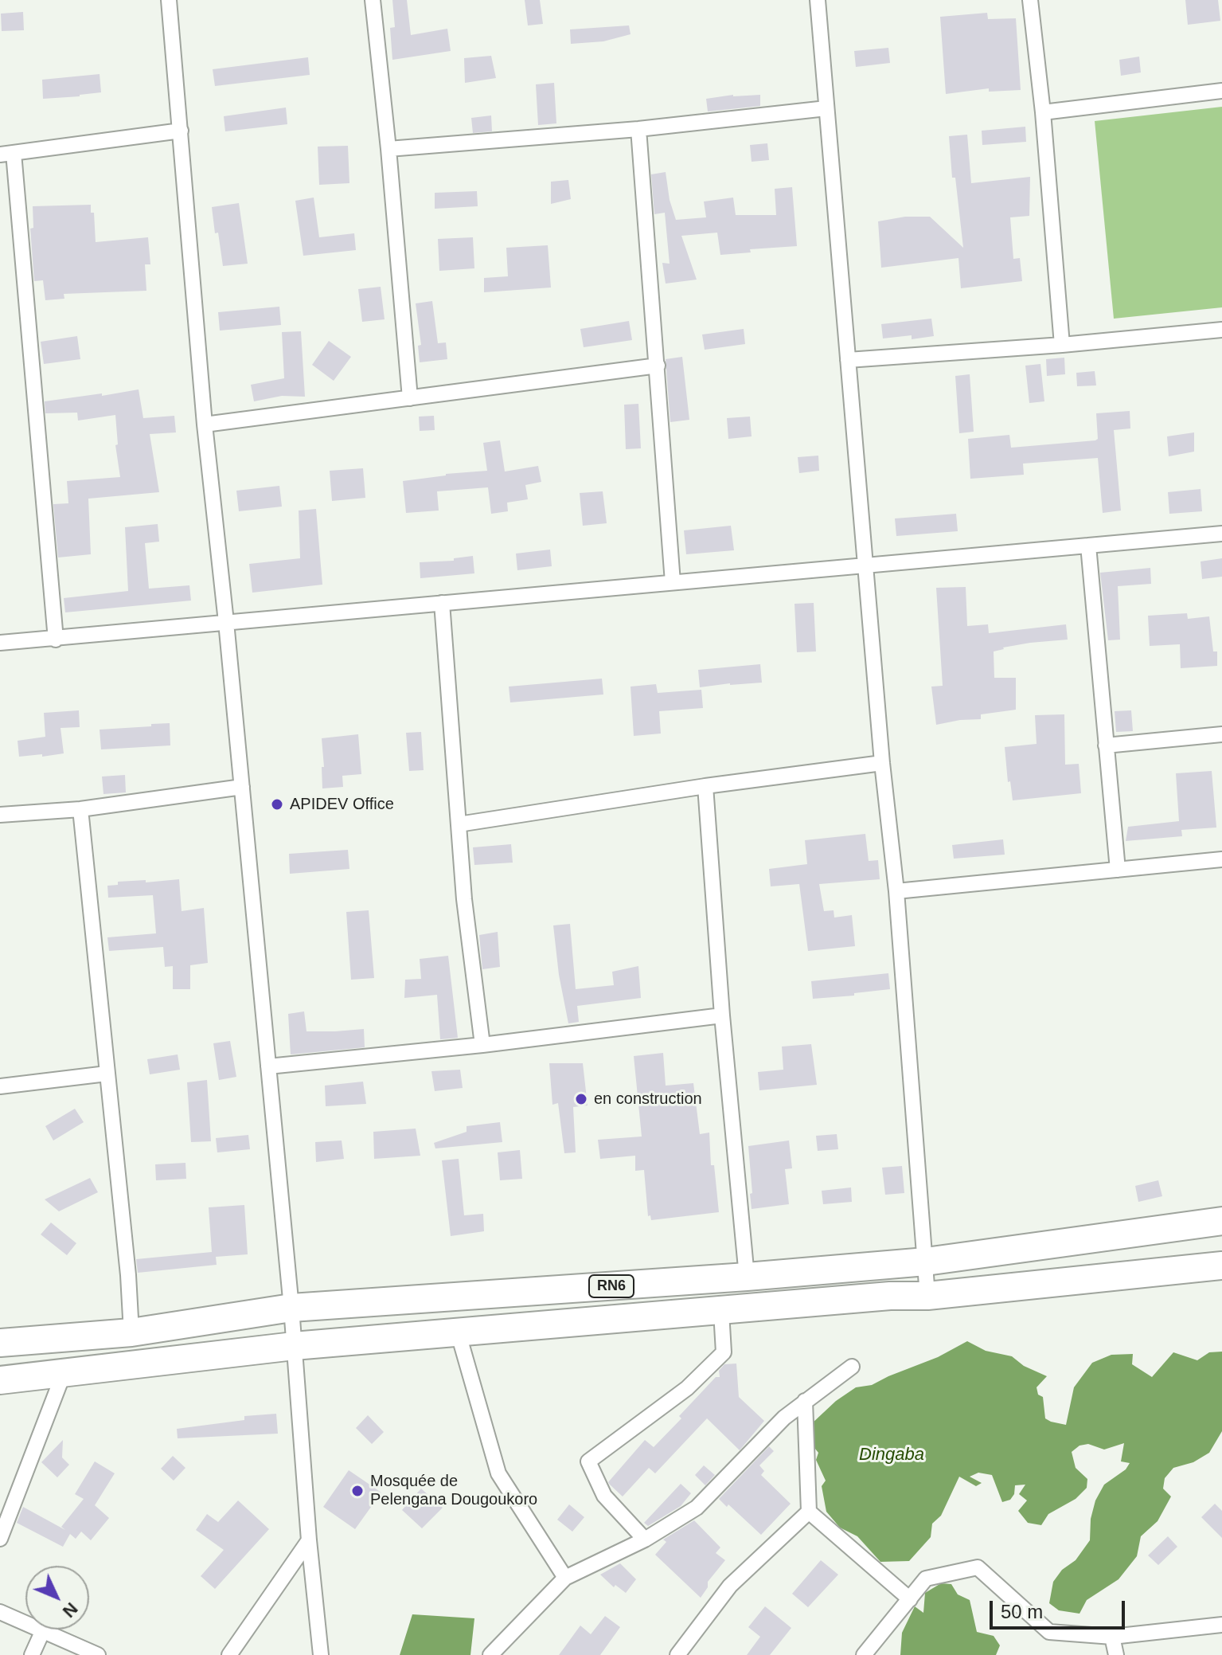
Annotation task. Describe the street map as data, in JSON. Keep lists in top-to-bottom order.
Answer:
{
  "streets": {
    "highway": ["RN6"]
  },
  "water": ["Dingaba"],
  "places": ["APIDEV Office", "en construction", "Mosquée de Pelengana Dougoukoro"],
  "scale_bar": "50 m",
  "north": "bottom right"
}
